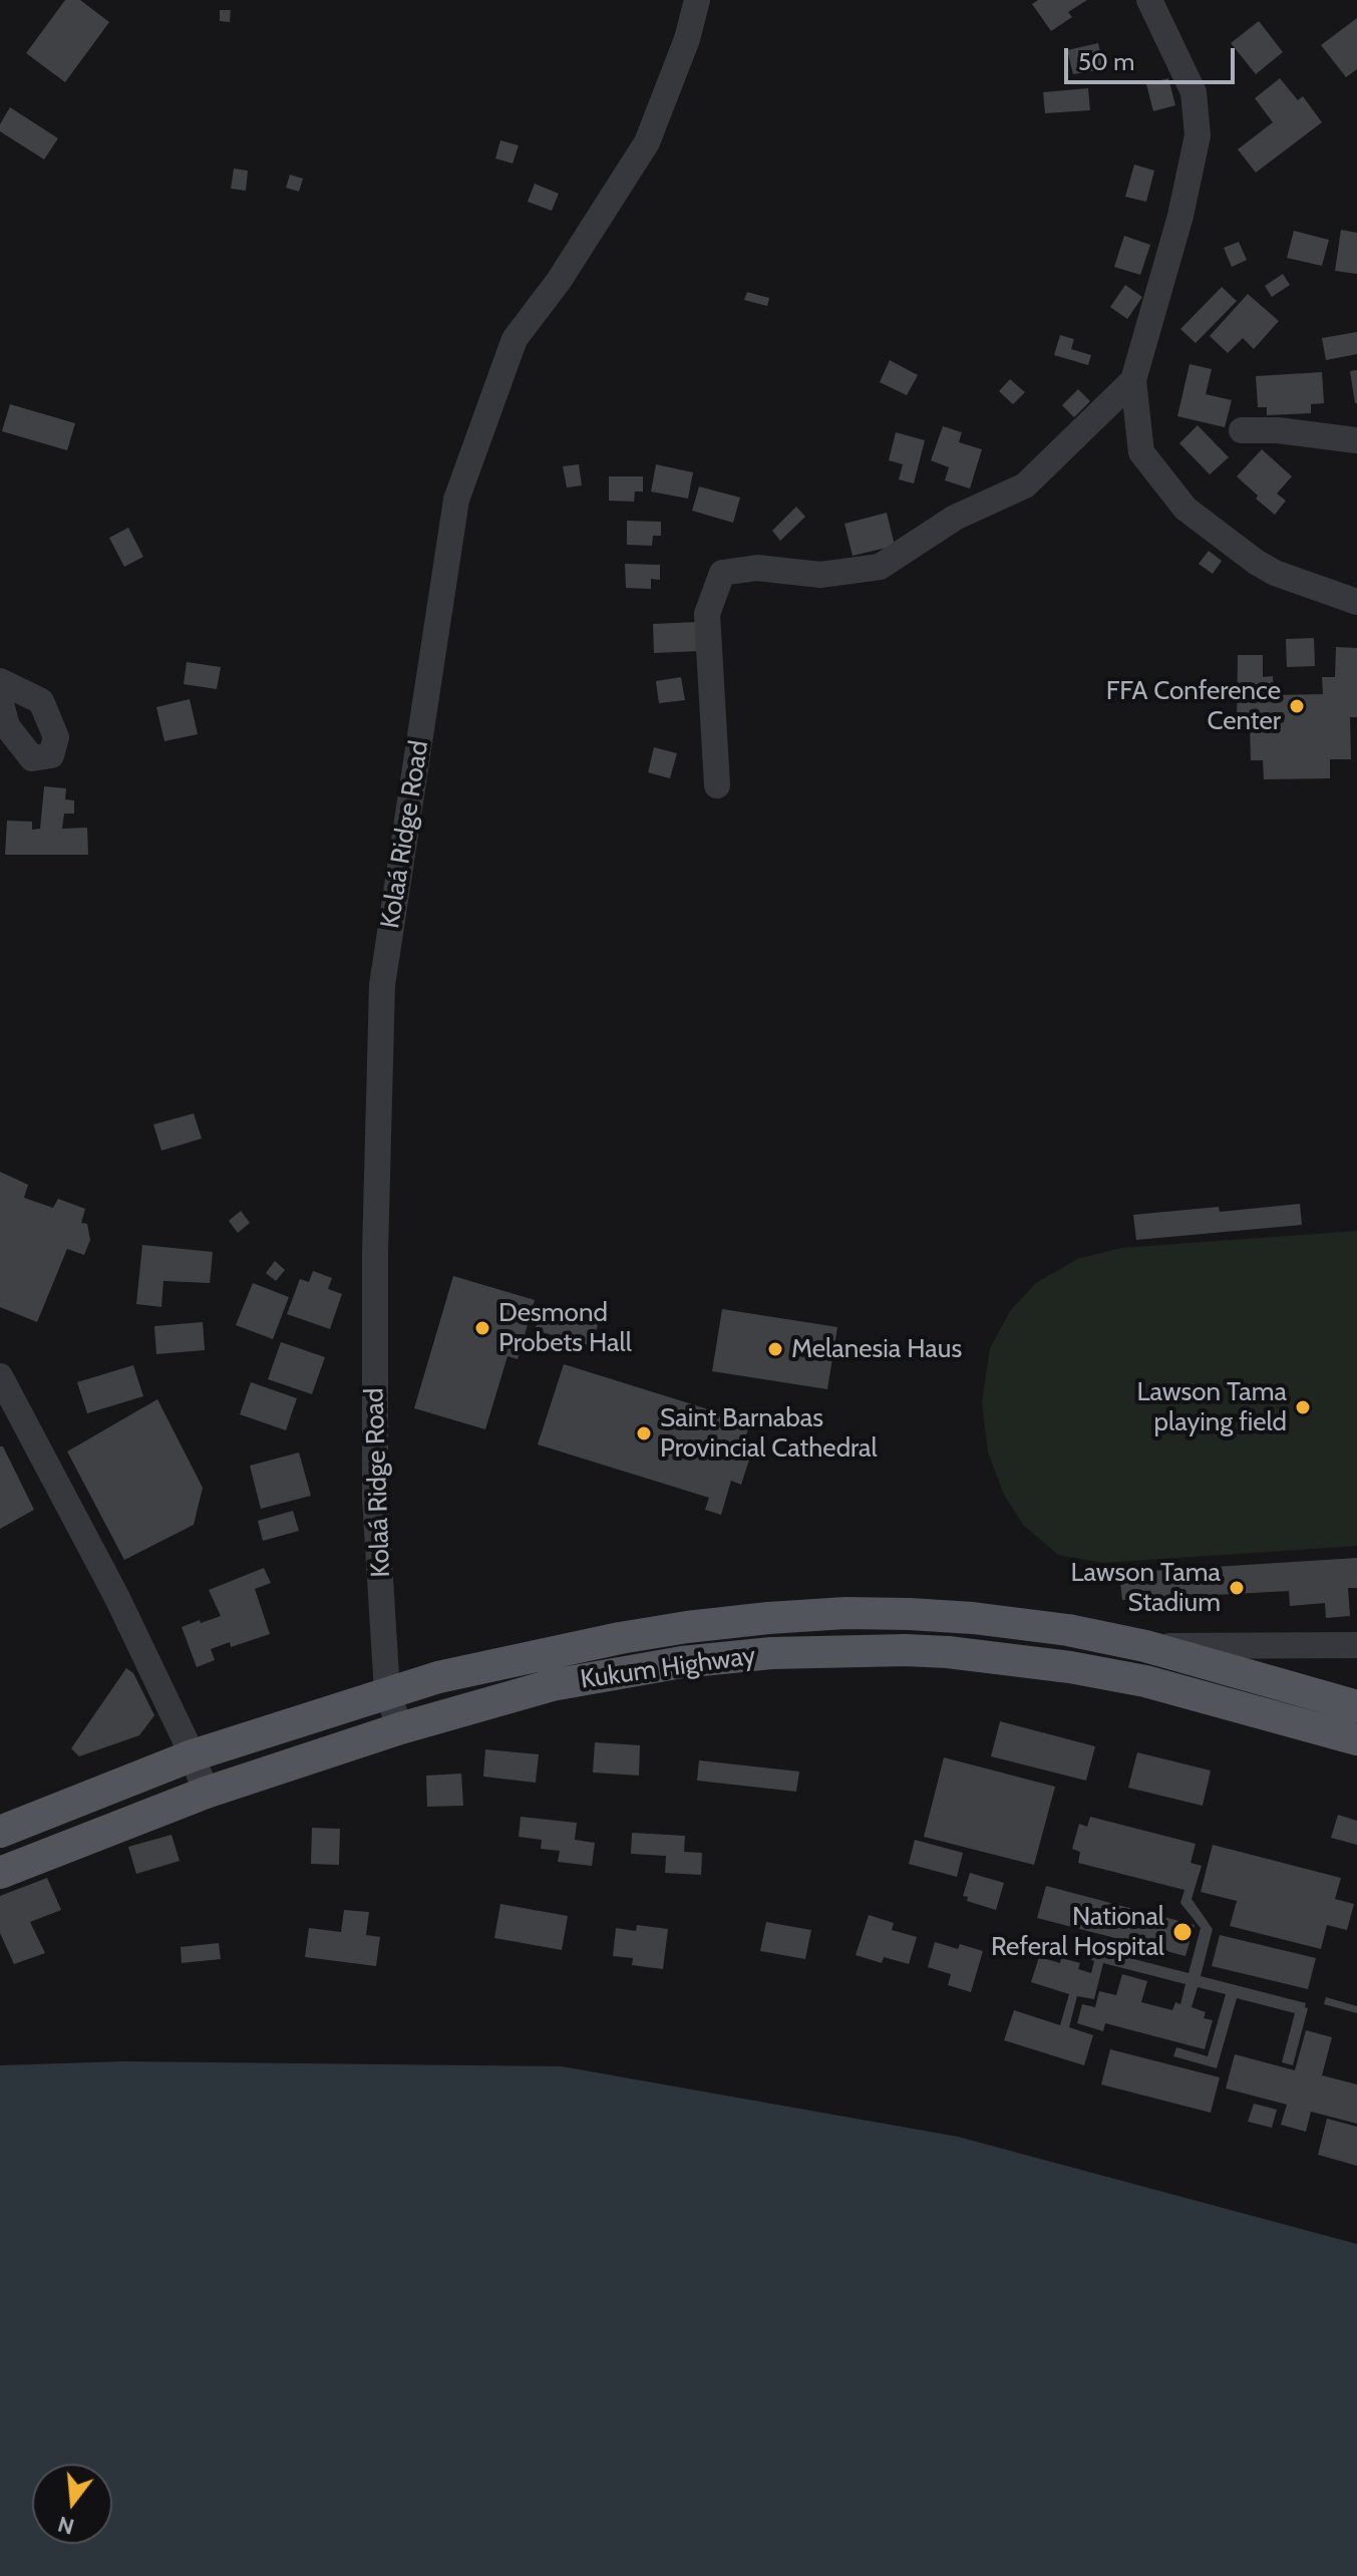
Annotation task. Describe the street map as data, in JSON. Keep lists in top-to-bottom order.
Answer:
{
  "streets": {
    "main road": ["Kukum Highway"],
    "street": ["Kolaá Ridge Road"]
  },
  "crossings": [
    ["Kolaá Ridge Road", "Kukum Highway"]
  ],
  "places": [
    "FFA Conference Center",
    "Desmond Probets Hall",
    "Melanesia Haus",
    "Lawson Tama playing field",
    "Saint Barnabas Provincial Cathedral",
    "Lawson Tama Stadium",
    "National Referal Hospital"
  ],
  "scale_bar": "50 m",
  "north": "bottom"
}
